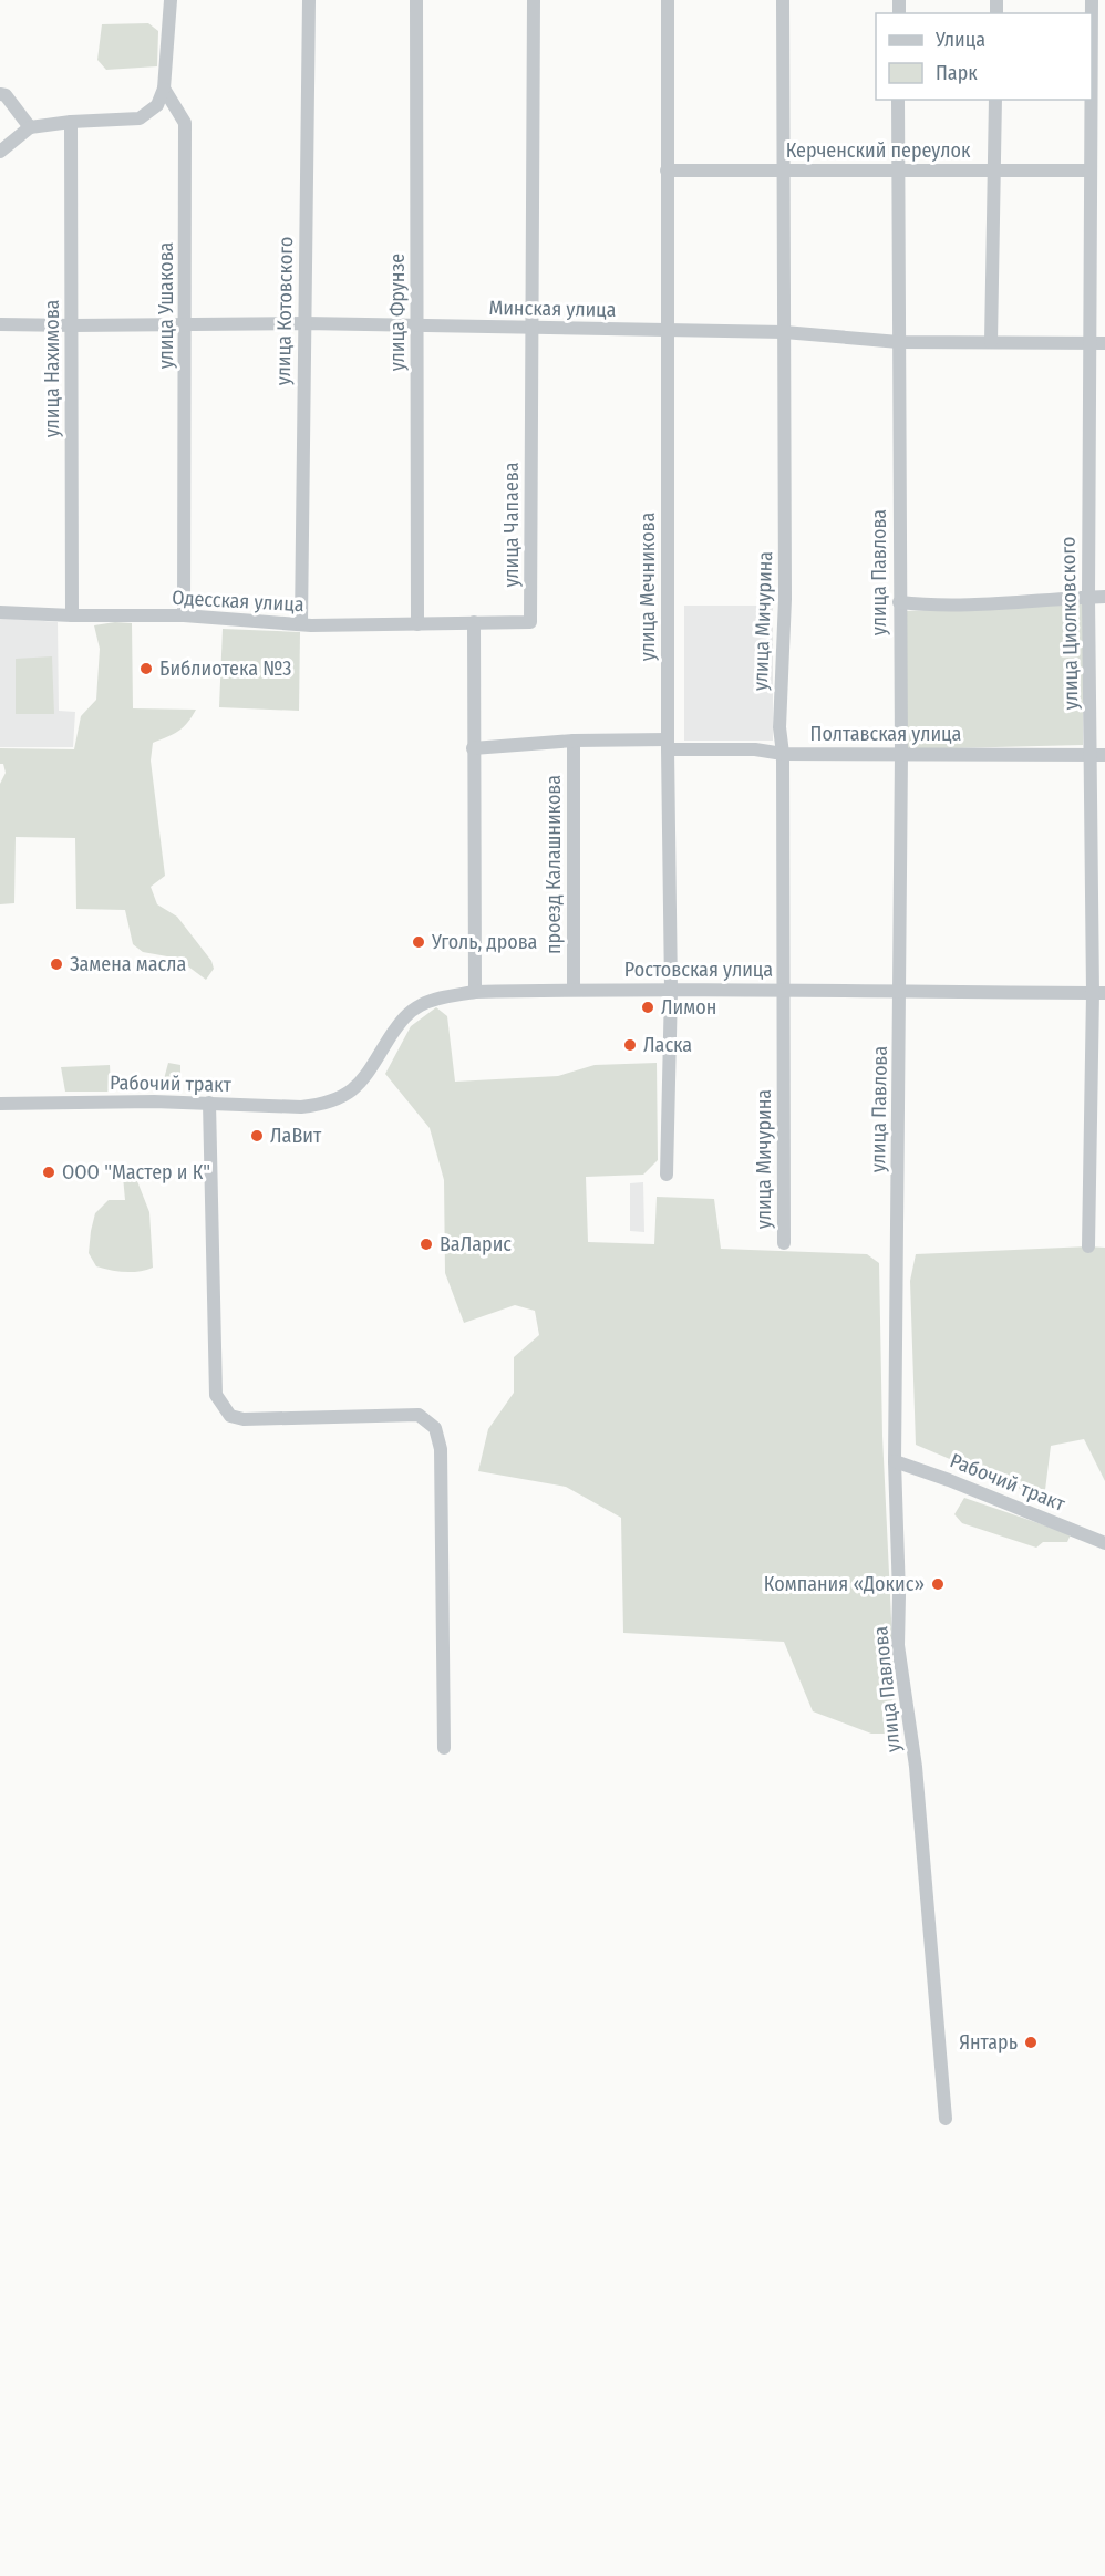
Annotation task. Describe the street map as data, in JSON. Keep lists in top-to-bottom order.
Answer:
{
  "streets": {
    "street": [
      "Керченский переулок",
      "улица Ушакова",
      "Минская улица",
      "улица Котовского",
      "улица Фрунзе",
      "улица Нахимова",
      "улица Чапаева",
      "улица Павлова",
      "улица Мечникова",
      "Одесская улица",
      "улица Мичурина",
      "улица Циолковского",
      "Полтавская улица",
      "проезд Калашникова",
      "Ростовская улица",
      "Рабочий тракт"
    ]
  },
  "crossings": [
    ["Керченский переулок", "улица Павлова"],
    ["Керченский переулок", "улица Мечникова"],
    ["Керченский переулок", "улица Мичурина"],
    ["Керченский переулок", "улица Циолковского"],
    ["улица Ушакова", "Минская улица"],
    ["улица Ушакова", "Одесская улица"],
    ["Минская улица", "улица Котовского"],
    ["Минская улица", "улица Фрунзе"],
    ["Минская улица", "улица Нахимова"],
    ["Минская улица", "улица Чапаева"],
    ["Минская улица", "улица Павлова"],
    ["Минская улица", "улица Мечникова"],
    ["Минская улица", "улица Мичурина"],
    ["Минская улица", "улица Циолковского"],
    ["улица Котовского", "Одесская улица"],
    ["улица Фрунзе", "Одесская улица"],
    ["улица Нахимова", "Одесская улица"],
    ["улица Чапаева", "Одесская улица"],
    ["улица Павлова", "Полтавская улица"],
    ["улица Павлова", "Ростовская улица"],
    ["улица Павлова", "Рабочий тракт"],
    ["улица Мечникова", "Полтавская улица"],
    ["улица Мечникова", "Ростовская улица"],
    ["улица Мичурина", "Полтавская улица"],
    ["улица Мичурина", "Ростовская улица"],
    ["улица Циолковского", "Полтавская улица"],
    ["улица Циолковского", "Ростовская улица"],
    ["Полтавская улица", "проезд Калашникова"],
    ["проезд Калашникова", "Ростовская улица"],
    ["Ростовская улица", "Рабочий тракт"]
  ],
  "places": [
    "Библиотека №3",
    "Уголь, дрова",
    "Замена масла",
    "Лимон",
    "Ласка",
    "ЛаВит",
    "ООО \"Мастер и К\"",
    "ВаЛарис",
    "Компания «Докис»",
    "Янтарь"
  ],
  "legend": ["Улица", "Парк"]
}
